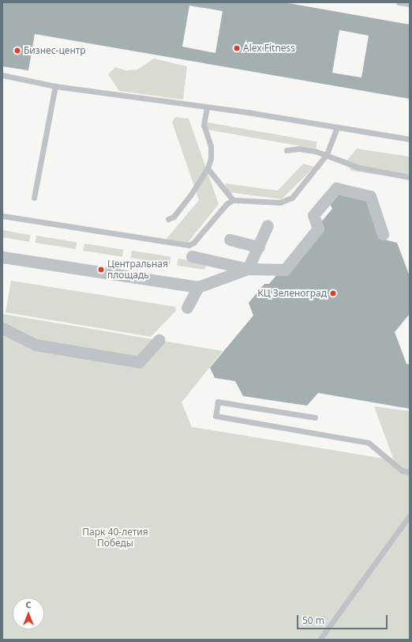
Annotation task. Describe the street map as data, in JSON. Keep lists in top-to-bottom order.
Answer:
{
  "parks": ["Парк 40-летия Победы"],
  "places": [
    "Alex Fitness",
    "Бизнес-центр",
    "Центральная площадь",
    "КЦ Зеленоград"
  ],
  "scale_bar": "50 m",
  "north": "top"
}
